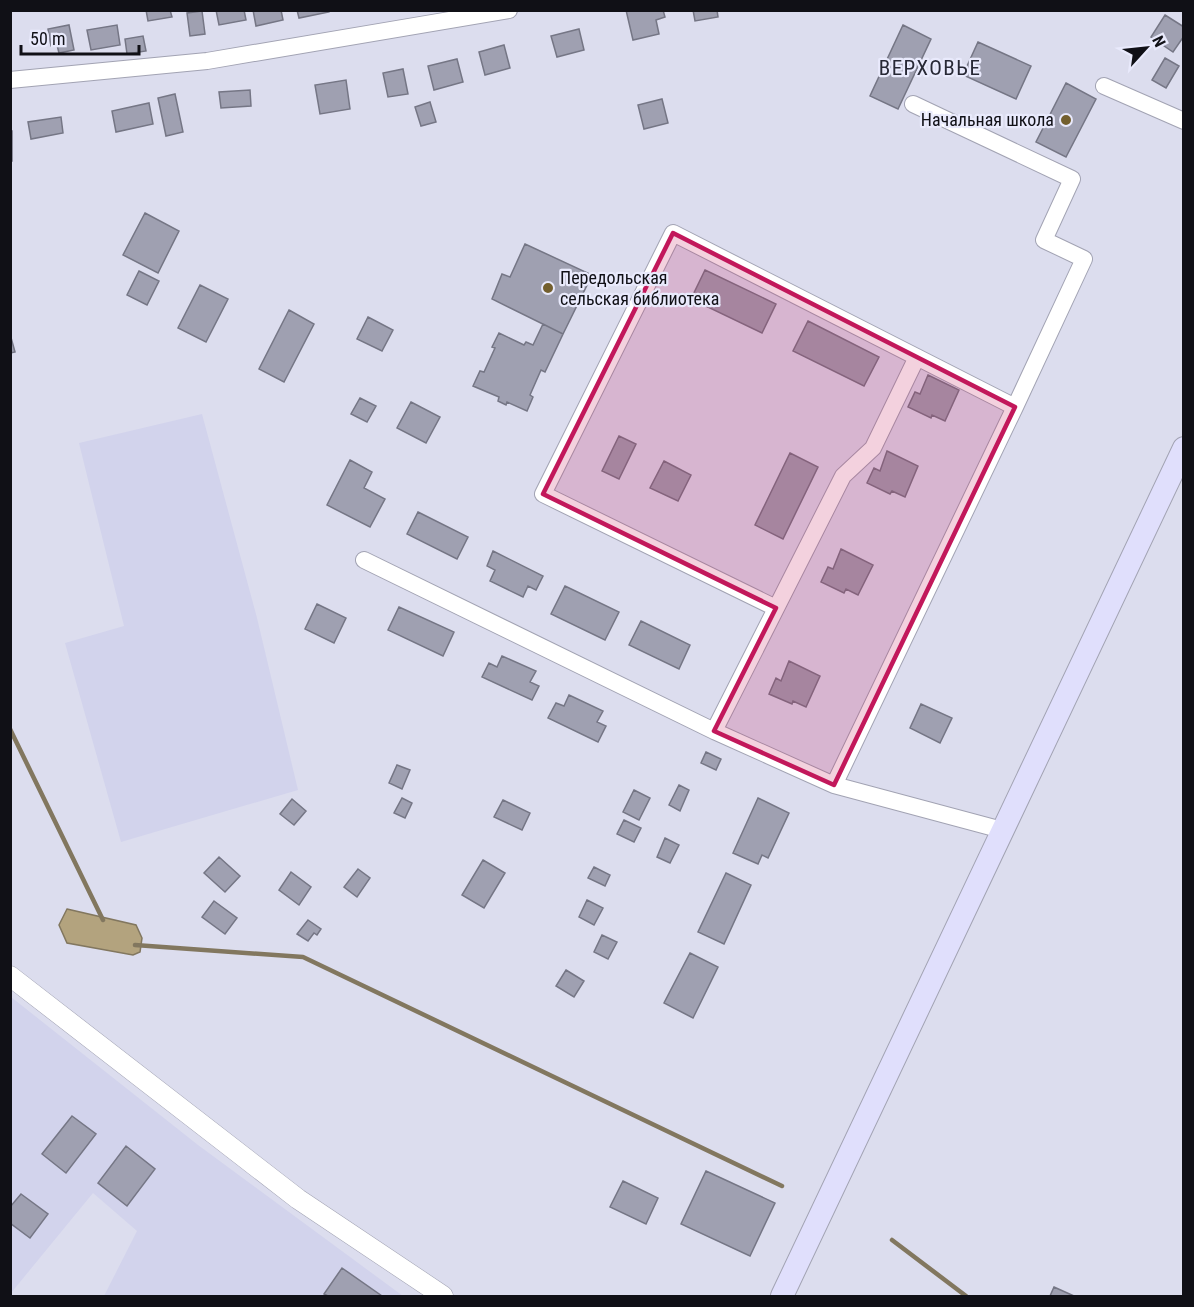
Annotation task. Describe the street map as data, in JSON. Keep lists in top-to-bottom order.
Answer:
{
  "districts": ["ВЕРХОВЬЕ"],
  "places": ["Начальная школа", "Передольская сельская библиотека"],
  "scale_bar": "50 m",
  "north": "top right"
}
